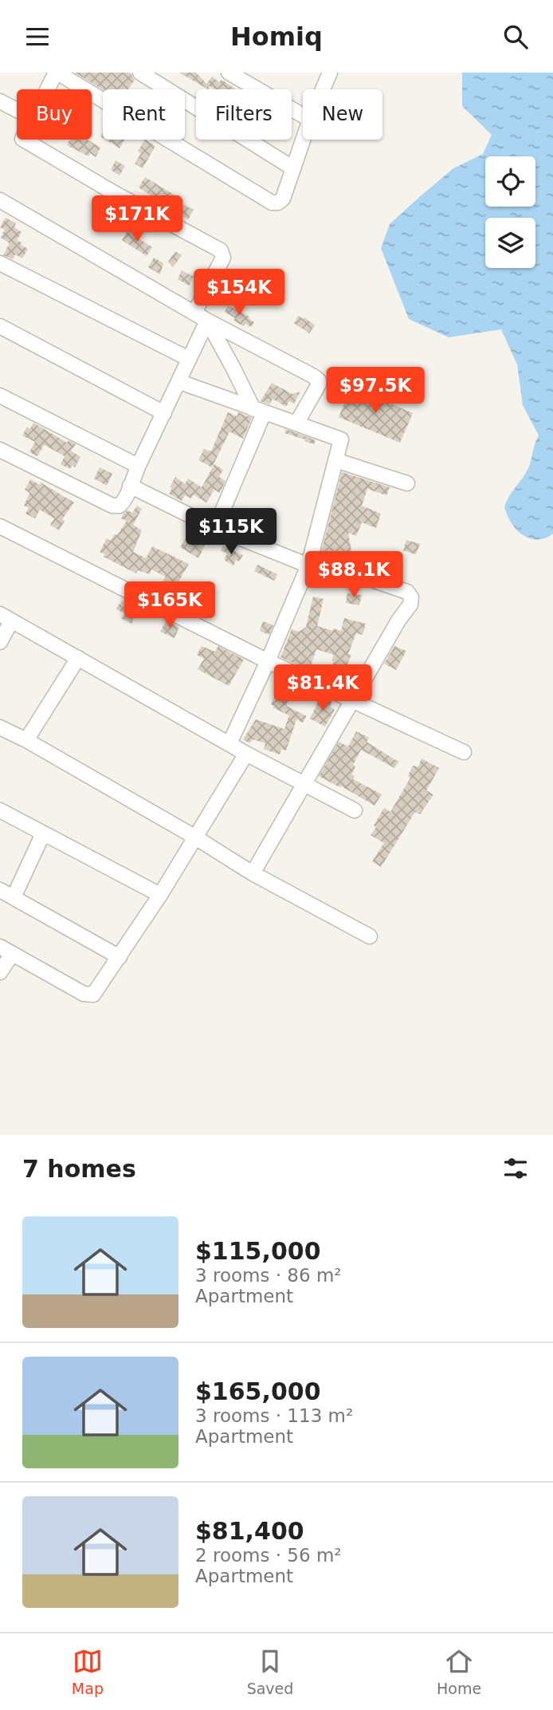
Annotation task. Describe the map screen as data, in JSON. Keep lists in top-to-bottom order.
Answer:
{
  "page": {
    "header": "Homiq",
    "chip": [
      "Buy",
      "Rent",
      "Filters",
      "New"
    ],
    "price": [
      "$171K",
      "$154K",
      "$97.5K",
      "$115K",
      "$88.1K",
      "$165K",
      "$81.4K"
    ],
    "heading": "7 homes",
    "list": [
      {
        "name": "$115,000",
        "note": "3 rooms · 86 m² · Apartment"
      },
      {
        "name": "$165,000",
        "note": "3 rooms · 113 m² · Apartment"
      },
      {
        "name": "$81,400",
        "note": "2 rooms · 56 m² · Apartment"
      }
    ],
    "tabs": ["Map", "Saved", "Home"]
  }
}
